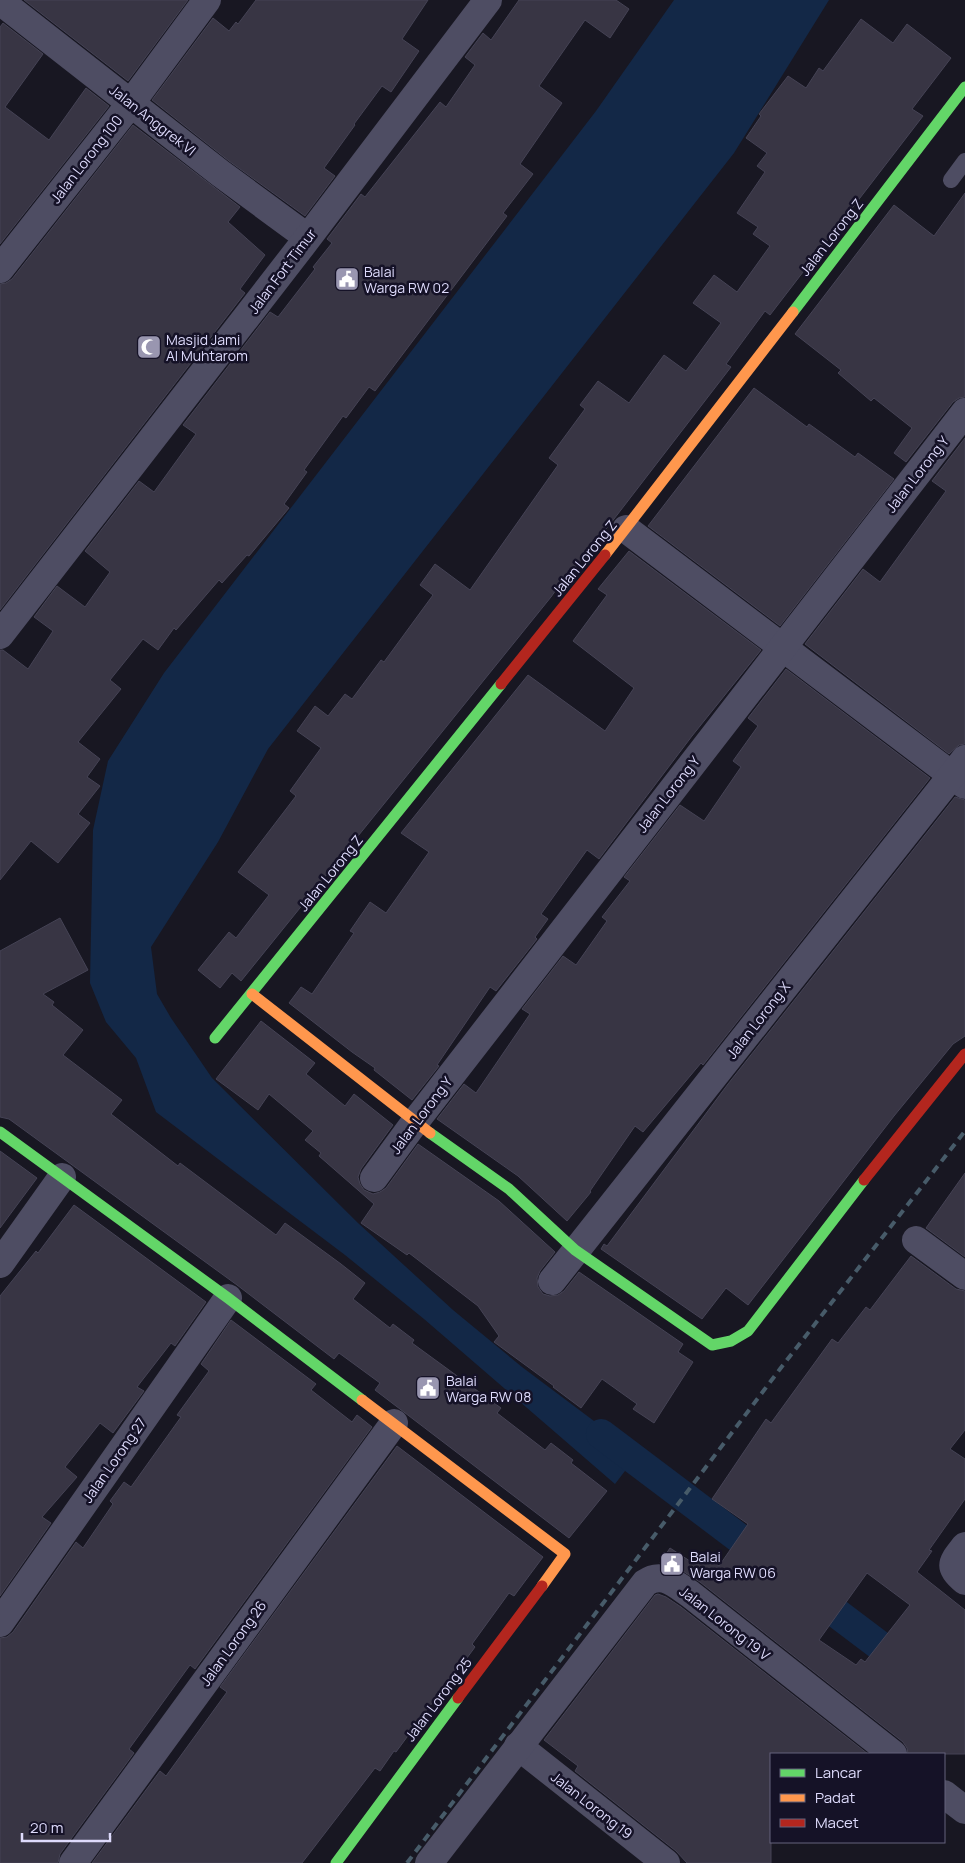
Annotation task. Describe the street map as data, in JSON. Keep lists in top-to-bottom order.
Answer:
{
  "streets": {
    "street": [
      "Jalan Anggrek VI",
      "Jalan Lorong 100",
      "Jalan Lorong Z",
      "Jalan Fort Timur",
      "Jalan Lorong Y",
      "Jalan Lorong X",
      "Jalan Lorong 27",
      "Jalan Lorong 19 V",
      "Jalan Lorong 26",
      "Jalan Lorong 25",
      "Jalan Lorong 19"
    ]
  },
  "crossings": [
    ["Jalan Anggrek VI", "Jalan Lorong 100"],
    ["Jalan Anggrek VI", "Jalan Fort Timur"],
    ["Jalan Lorong 19 V", "Jalan Lorong 19"],
    ["Jalan Lorong 26", "Jalan Lorong 25"]
  ],
  "places": {
    "public building": ["Balai Warga RW 02", "Balai Warga RW 08", "Balai Warga RW 06"],
    "mosque": ["Masjid Jami Al Muhtarom"]
  },
  "legend": ["Lancar", "Padat", "Macet"],
  "scale_bar": "20 m"
}
